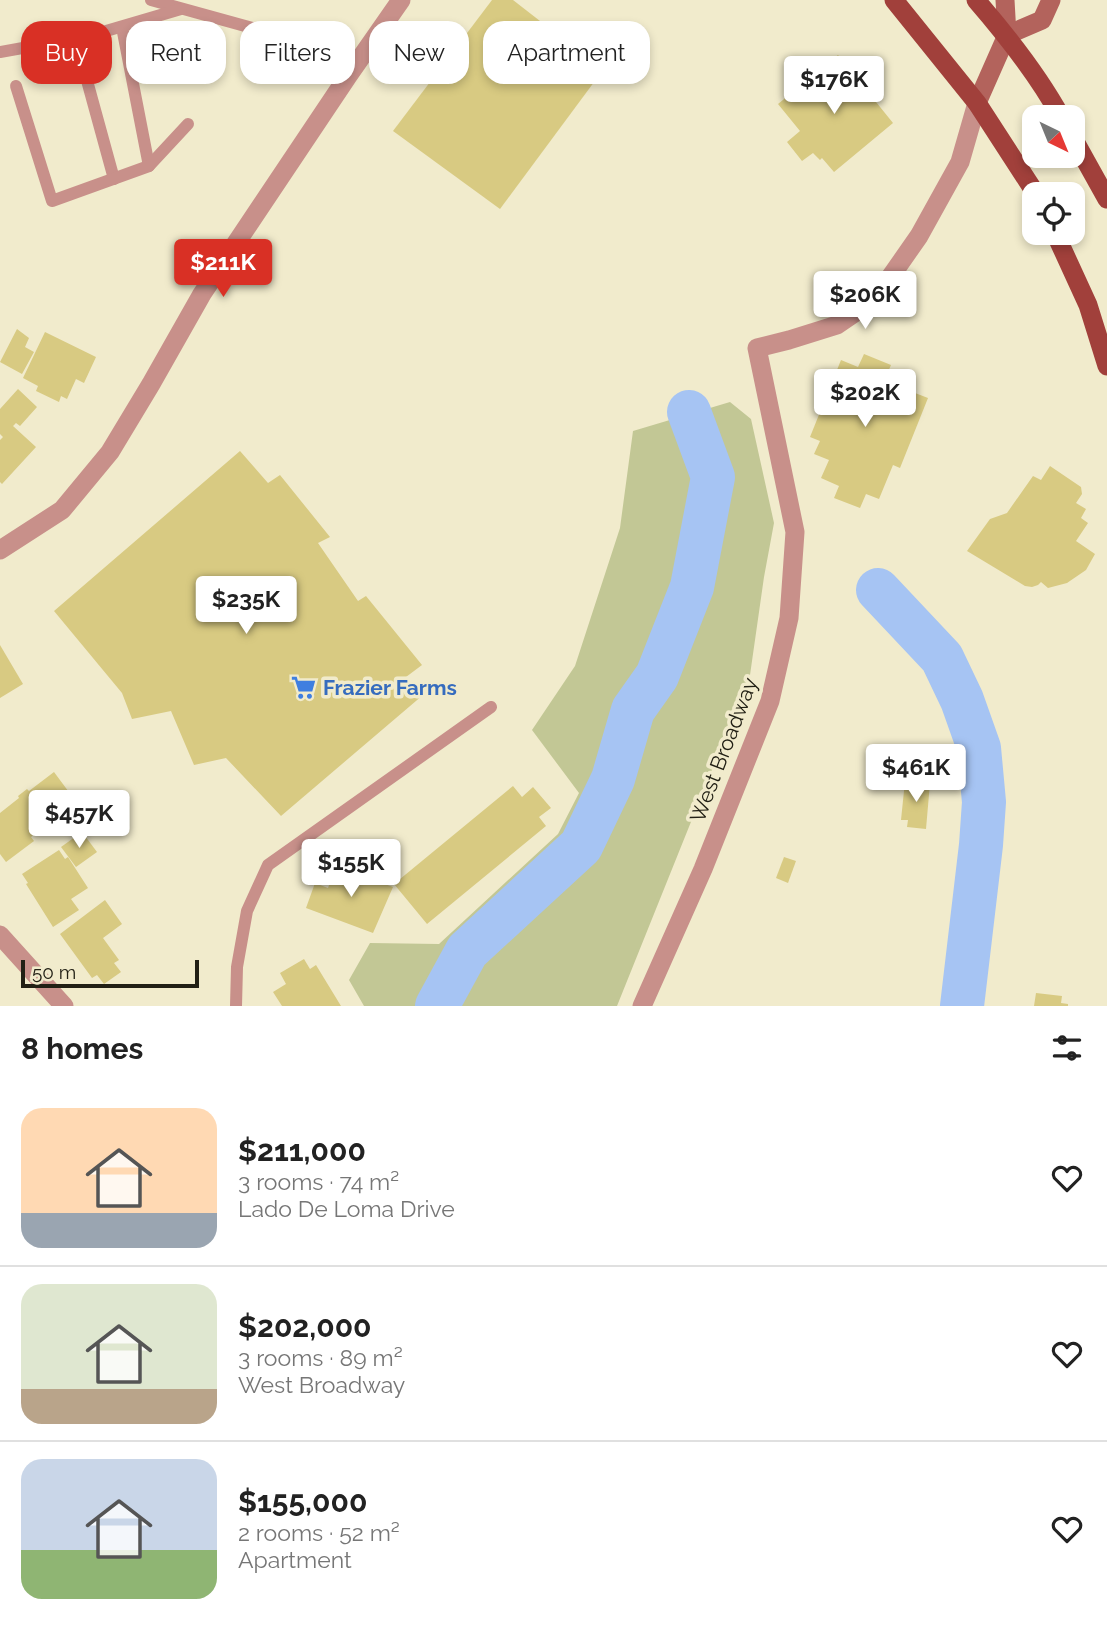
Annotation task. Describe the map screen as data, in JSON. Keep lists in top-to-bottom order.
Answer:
{
  "streets": {
    "street": ["West Broadway"]
  },
  "places": {
    "supermarket": ["Frazier Farms"]
  },
  "scale_bar": "50 m",
  "north": "bottom right",
  "page": {
    "chip": [
      "Buy",
      "Rent",
      "Filters",
      "New",
      "Apartment"
    ],
    "price": [
      "$176K",
      "$211K",
      "$206K",
      "$202K",
      "$235K",
      "$461K",
      "$457K",
      "$155K"
    ],
    "scale": "50 m",
    "heading": "8 homes",
    "list": [
      {
        "name": "$211,000",
        "note": "3 rooms · 74 m² · Lado De Loma Drive"
      },
      {
        "name": "$202,000",
        "note": "3 rooms · 89 m² · West Broadway"
      },
      {
        "name": "$155,000",
        "note": "2 rooms · 52 m² · Apartment"
      }
    ]
  }
}
